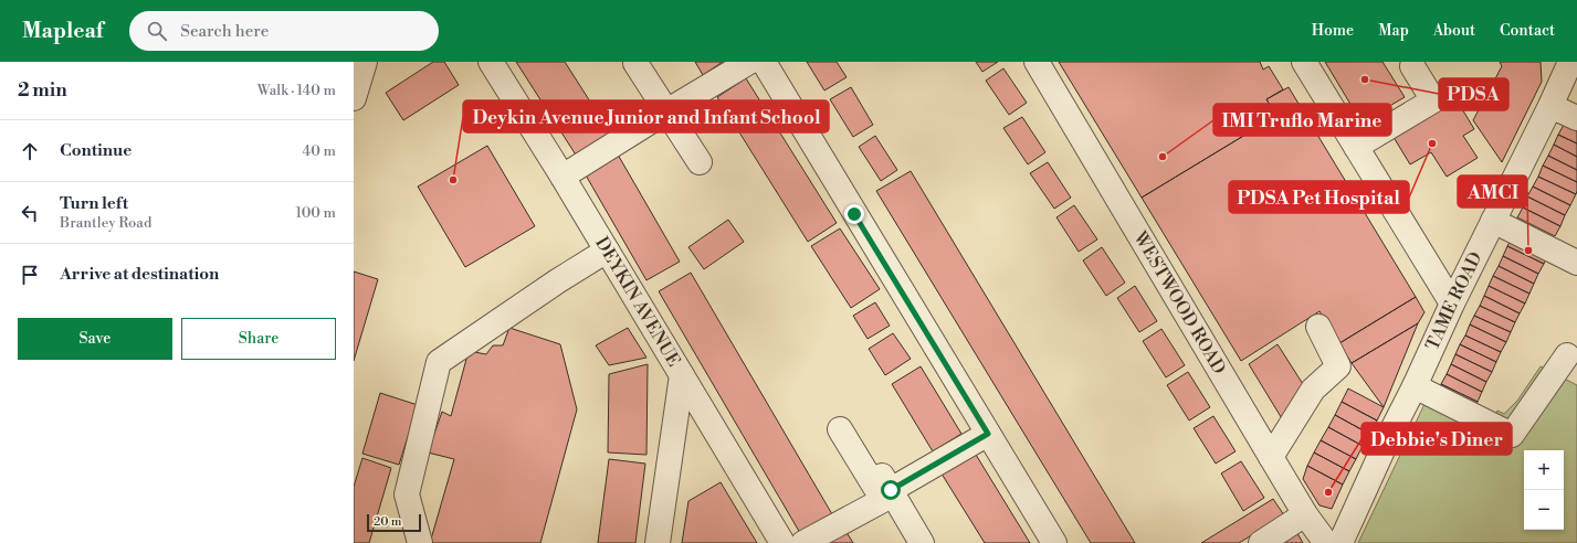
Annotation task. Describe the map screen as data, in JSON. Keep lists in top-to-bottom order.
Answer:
{
  "streets": {
    "street": ["DEYKIN AVENUE", "TAME ROAD", "WESTWOOD ROAD"]
  },
  "places": [
    "PDSA",
    "PDSA Pet Hospital",
    "IMI Truflo Marine",
    "Deykin Avenue Junior and Infant School",
    "AMCI",
    "Debbie's Diner"
  ],
  "scale_bar": "20 m",
  "page": {
    "header": "Mapleaf",
    "search": "Search here",
    "nav": [
      "Home",
      "Map",
      "About",
      "Contact"
    ],
    "heading": ["2 min", "Walk · 140 m"],
    "list": [
      ["Continue", "40 m"],
      ["Turn left", "Brantley Road", "100 m"],
      "Arrive at destination"
    ],
    "buttons": ["Save", "Share"],
    "map_buttons": ["+", "−"],
    "scale": "20 m"
  }
}
